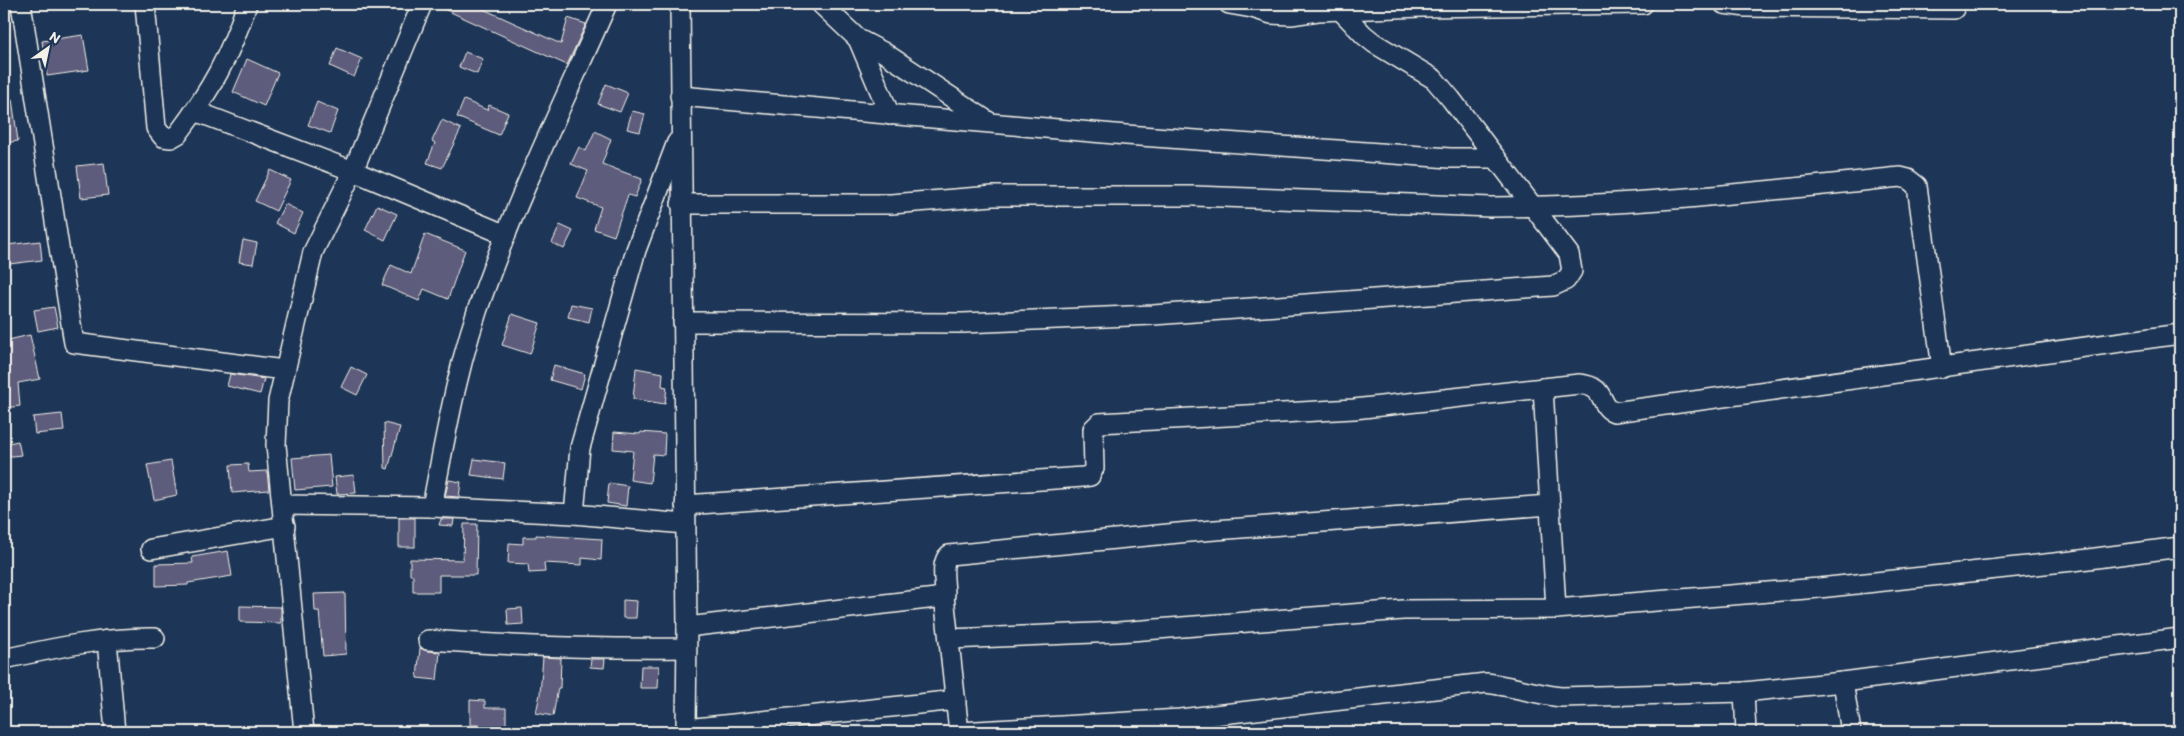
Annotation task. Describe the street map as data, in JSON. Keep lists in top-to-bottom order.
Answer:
{
  "north": "top right"
}
